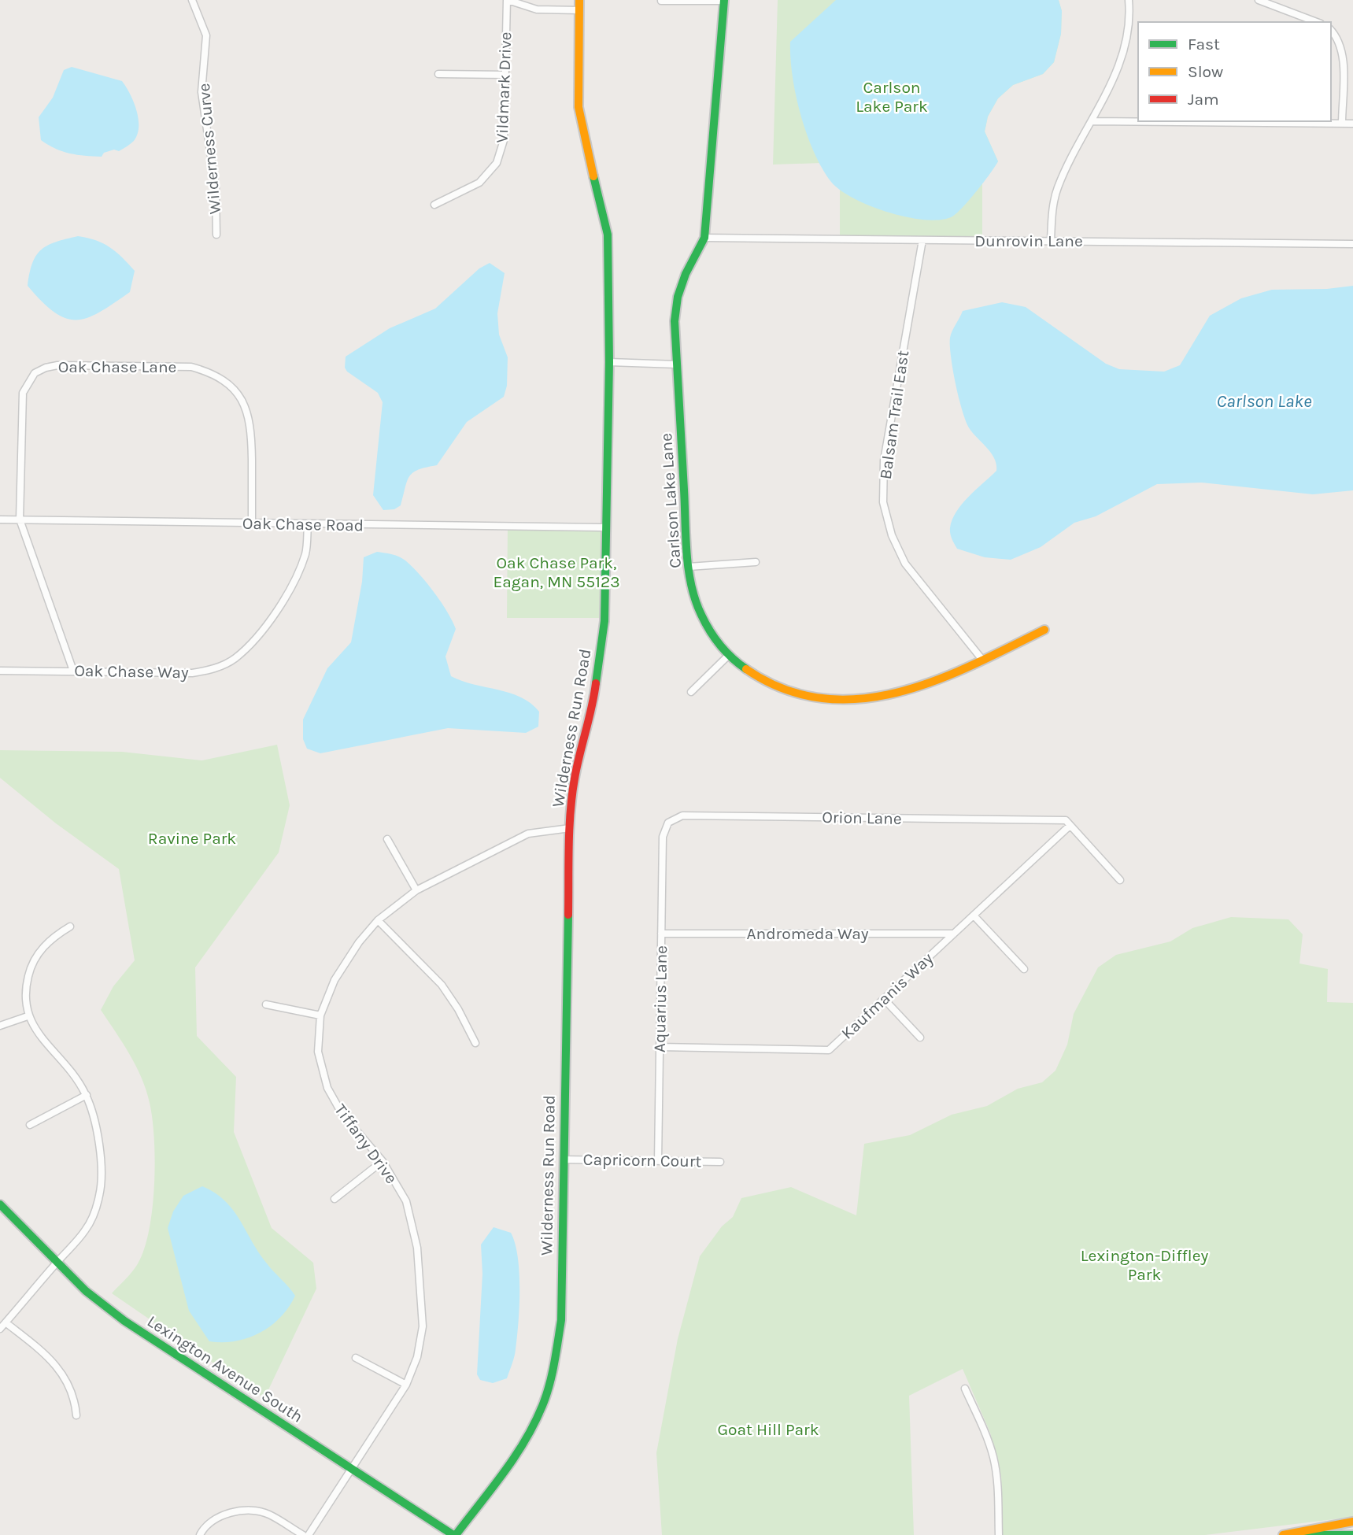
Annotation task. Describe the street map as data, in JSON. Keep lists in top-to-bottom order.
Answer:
{
  "streets": {
    "street": [
      "Vildmark Drive",
      "Wilderness Curve",
      "Dunrovin Lane",
      "Oak Chase Lane",
      "Balsam Trail East",
      "Carlson Lake Lane",
      "Oak Chase Road",
      "Oak Chase Way",
      "Wilderness Run Road",
      "Orion Lane",
      "Andromeda Way",
      "Kaufmanis Way",
      "Aquarius Lane",
      "Tiffany Drive",
      "Capricorn Court",
      "Lexington Avenue South"
    ]
  },
  "crossings": [
    ["Dunrovin Lane", "Balsam Trail East"],
    ["Dunrovin Lane", "Carlson Lake Lane"],
    ["Oak Chase Lane", "Oak Chase Road"],
    ["Oak Chase Lane", "Oak Chase Way"],
    ["Balsam Trail East", "Carlson Lake Lane"],
    ["Oak Chase Road", "Oak Chase Way"],
    ["Oak Chase Road", "Wilderness Run Road"],
    ["Wilderness Run Road", "Tiffany Drive"],
    ["Wilderness Run Road", "Capricorn Court"],
    ["Wilderness Run Road", "Lexington Avenue South"],
    ["Orion Lane", "Kaufmanis Way"],
    ["Orion Lane", "Aquarius Lane"],
    ["Andromeda Way", "Kaufmanis Way"],
    ["Andromeda Way", "Aquarius Lane"],
    ["Kaufmanis Way", "Aquarius Lane"],
    ["Aquarius Lane", "Capricorn Court"],
    ["Tiffany Drive", "Lexington Avenue South"]
  ],
  "water": ["Carlson Lake"],
  "parks": [
    "Carlson Lake Park",
    "Oak Chase Park, Eagan, MN 55123",
    "Ravine Park",
    "Lexington-Diffley Park",
    "Goat Hill Park"
  ],
  "legend": ["Fast", "Slow", "Jam"]
}
